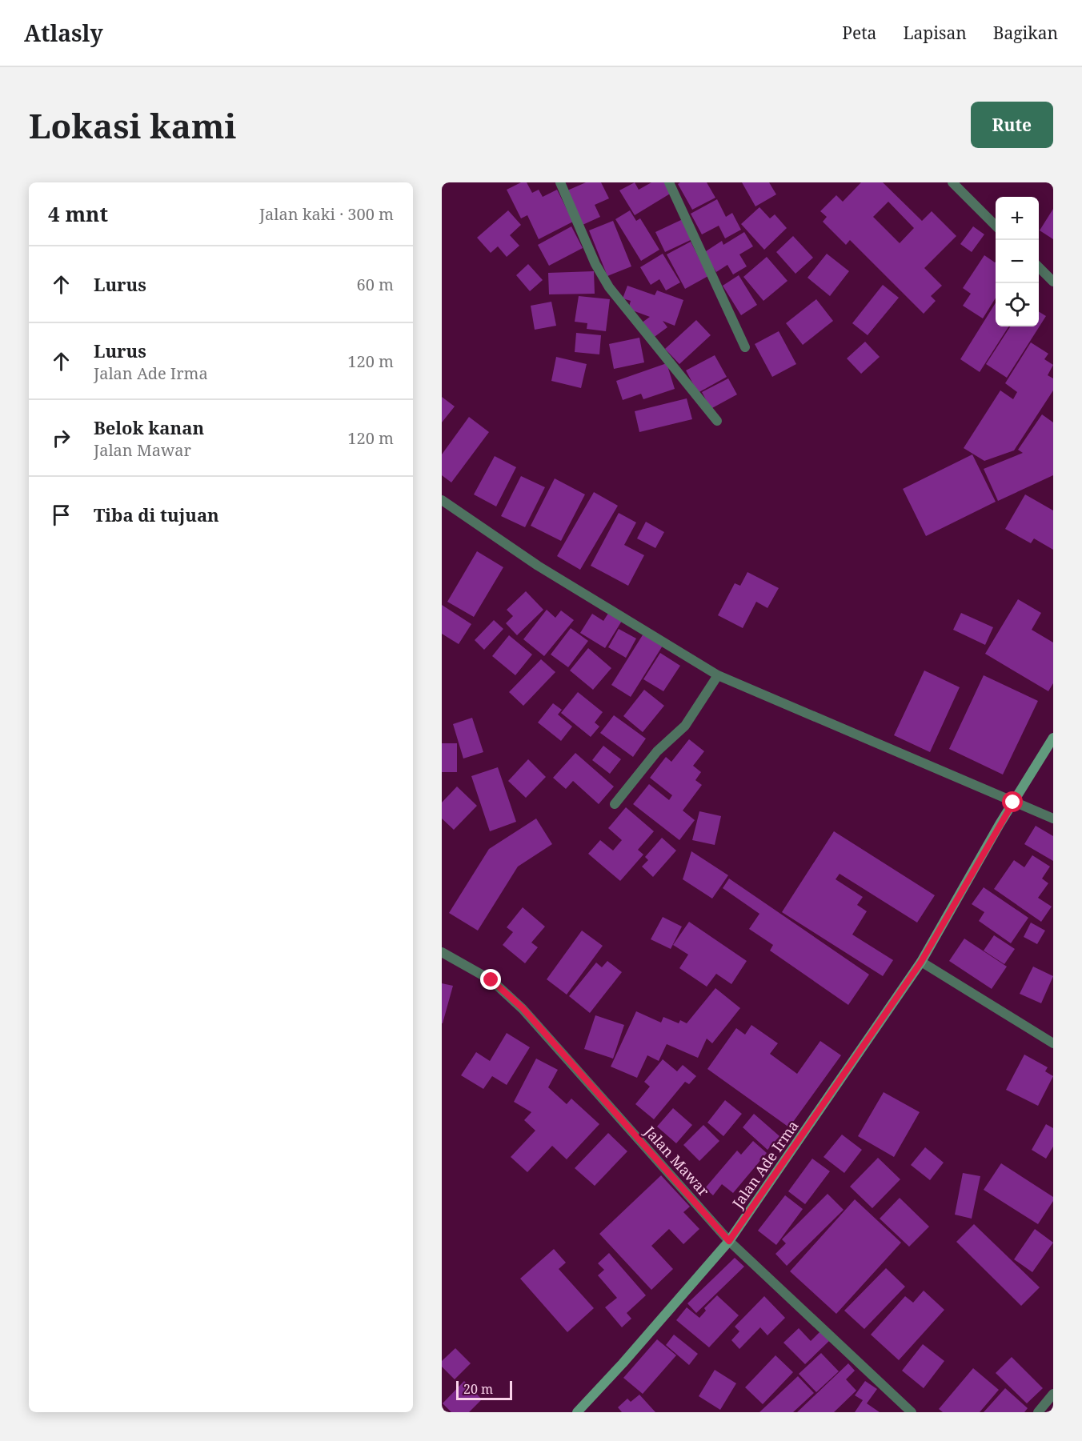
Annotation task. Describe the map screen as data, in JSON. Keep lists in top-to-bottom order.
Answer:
{
  "streets": {
    "street": ["Jalan Mawar", "Jalan Ade Irma"]
  },
  "crossings": [
    ["Jalan Mawar", "Jalan Ade Irma"]
  ],
  "scale_bar": "20 m",
  "page": {
    "header": "Atlasly",
    "nav": ["Peta", "Lapisan", "Bagikan"],
    "buttons": "Rute",
    "title": "Lokasi kami",
    "heading": ["4 mnt", "Jalan kaki · 300 m"],
    "map_buttons": ["+", "−"],
    "list": [
      ["Lurus", "60 m"],
      ["Lurus", "Jalan Ade Irma", "120 m"],
      ["Belok kanan", "Jalan Mawar", "120 m"],
      "Tiba di tujuan"
    ],
    "scale": "20 m"
  }
}
